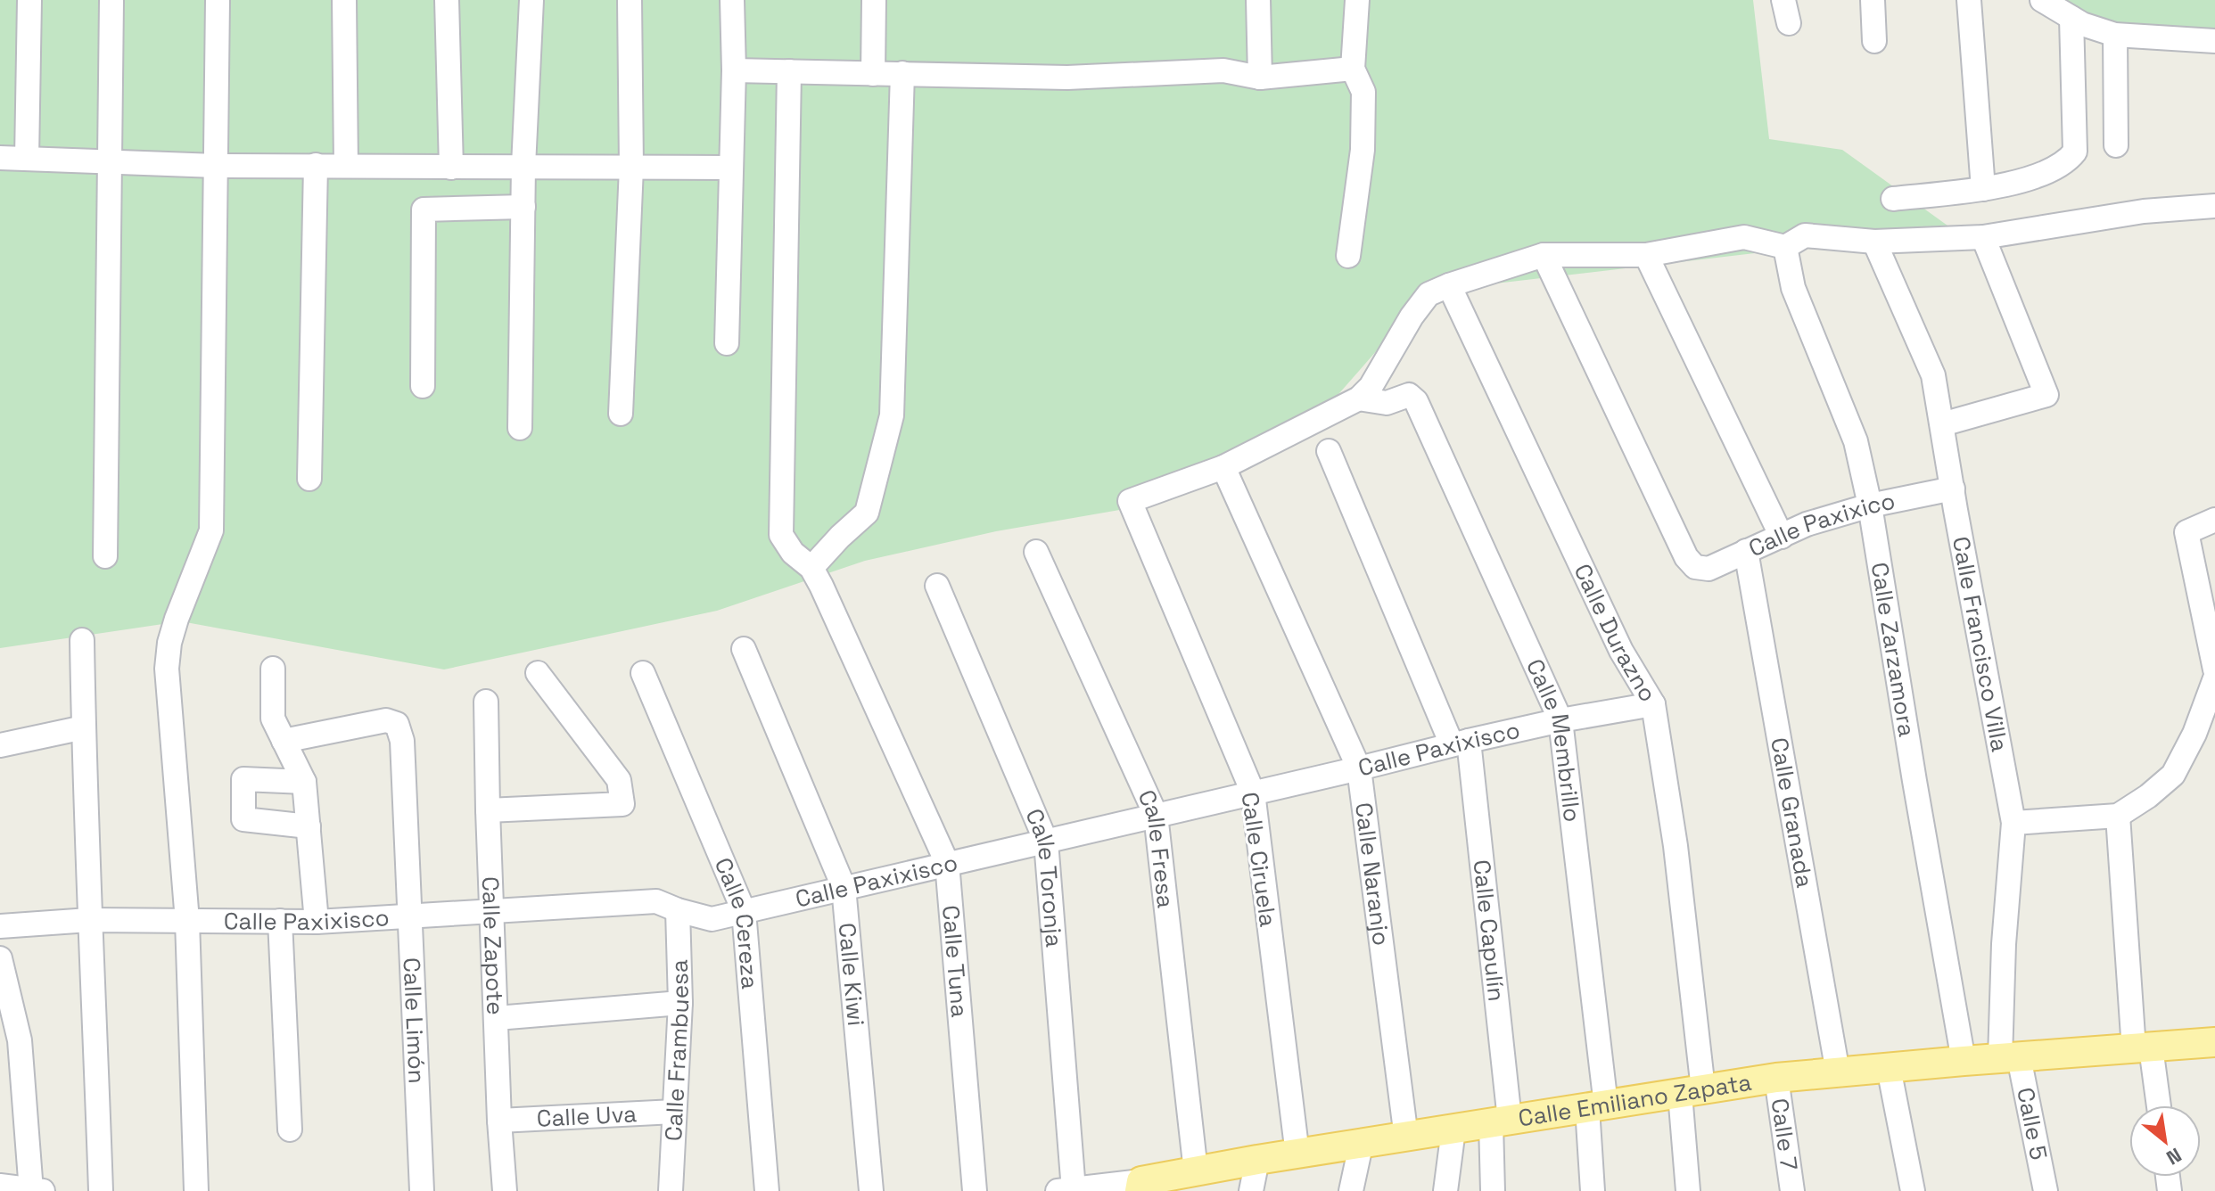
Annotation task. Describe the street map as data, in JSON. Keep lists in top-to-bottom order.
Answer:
{
  "streets": {
    "main road": ["Calle Emiliano Zapata"],
    "street": [
      "Calle Paxixico",
      "Calle Durazno",
      "Calle Francisco Villa",
      "Calle Zarzamora",
      "Calle Membrillo",
      "Calle Paxixisco",
      "Calle Granada",
      "Calle Fresa",
      "Calle Ciruela",
      "Calle Naranjo",
      "Calle Toronja",
      "Calle Cereza",
      "Calle Capulín",
      "Calle Zapote",
      "Calle Tuna",
      "Calle Kiwi",
      "Calle Limón",
      "Calle Frambuesa",
      "Calle Uva",
      "Calle 5",
      "Calle 7"
    ]
  },
  "crossings": [
    ["Calle Paxixico", "Calle Francisco Villa"],
    ["Calle Paxixico", "Calle Zarzamora"],
    ["Calle Paxixico", "Calle Granada"],
    ["Calle Durazno", "Calle Paxixisco"],
    ["Calle Durazno", "Calle Emiliano Zapata"],
    ["Calle Francisco Villa", "Calle Emiliano Zapata"],
    ["Calle Francisco Villa", "Calle 5"],
    ["Calle Zarzamora", "Calle Emiliano Zapata"],
    ["Calle Membrillo", "Calle Paxixisco"],
    ["Calle Membrillo", "Calle Emiliano Zapata"],
    ["Calle Paxixisco", "Calle Fresa"],
    ["Calle Paxixisco", "Calle Ciruela"],
    ["Calle Paxixisco", "Calle Naranjo"],
    ["Calle Paxixisco", "Calle Toronja"],
    ["Calle Paxixisco", "Calle Cereza"],
    ["Calle Paxixisco", "Calle Capulín"],
    ["Calle Paxixisco", "Calle Zapote"],
    ["Calle Paxixisco", "Calle Tuna"],
    ["Calle Paxixisco", "Calle Kiwi"],
    ["Calle Paxixisco", "Calle Limón"],
    ["Calle Paxixisco", "Calle Frambuesa"],
    ["Calle Granada", "Calle Emiliano Zapata"],
    ["Calle Fresa", "Calle Emiliano Zapata"],
    ["Calle Ciruela", "Calle Naranjo"],
    ["Calle Ciruela", "Calle Emiliano Zapata"],
    ["Calle Naranjo", "Calle Emiliano Zapata"],
    ["Calle Toronja", "Calle Emiliano Zapata"],
    ["Calle Capulín", "Calle Emiliano Zapata"],
    ["Calle Zapote", "Calle Uva"],
    ["Calle Frambuesa", "Calle Uva"],
    ["Calle Emiliano Zapata", "Calle 5"],
    ["Calle Emiliano Zapata", "Calle 7"]
  ],
  "north": "bottom right"
}
